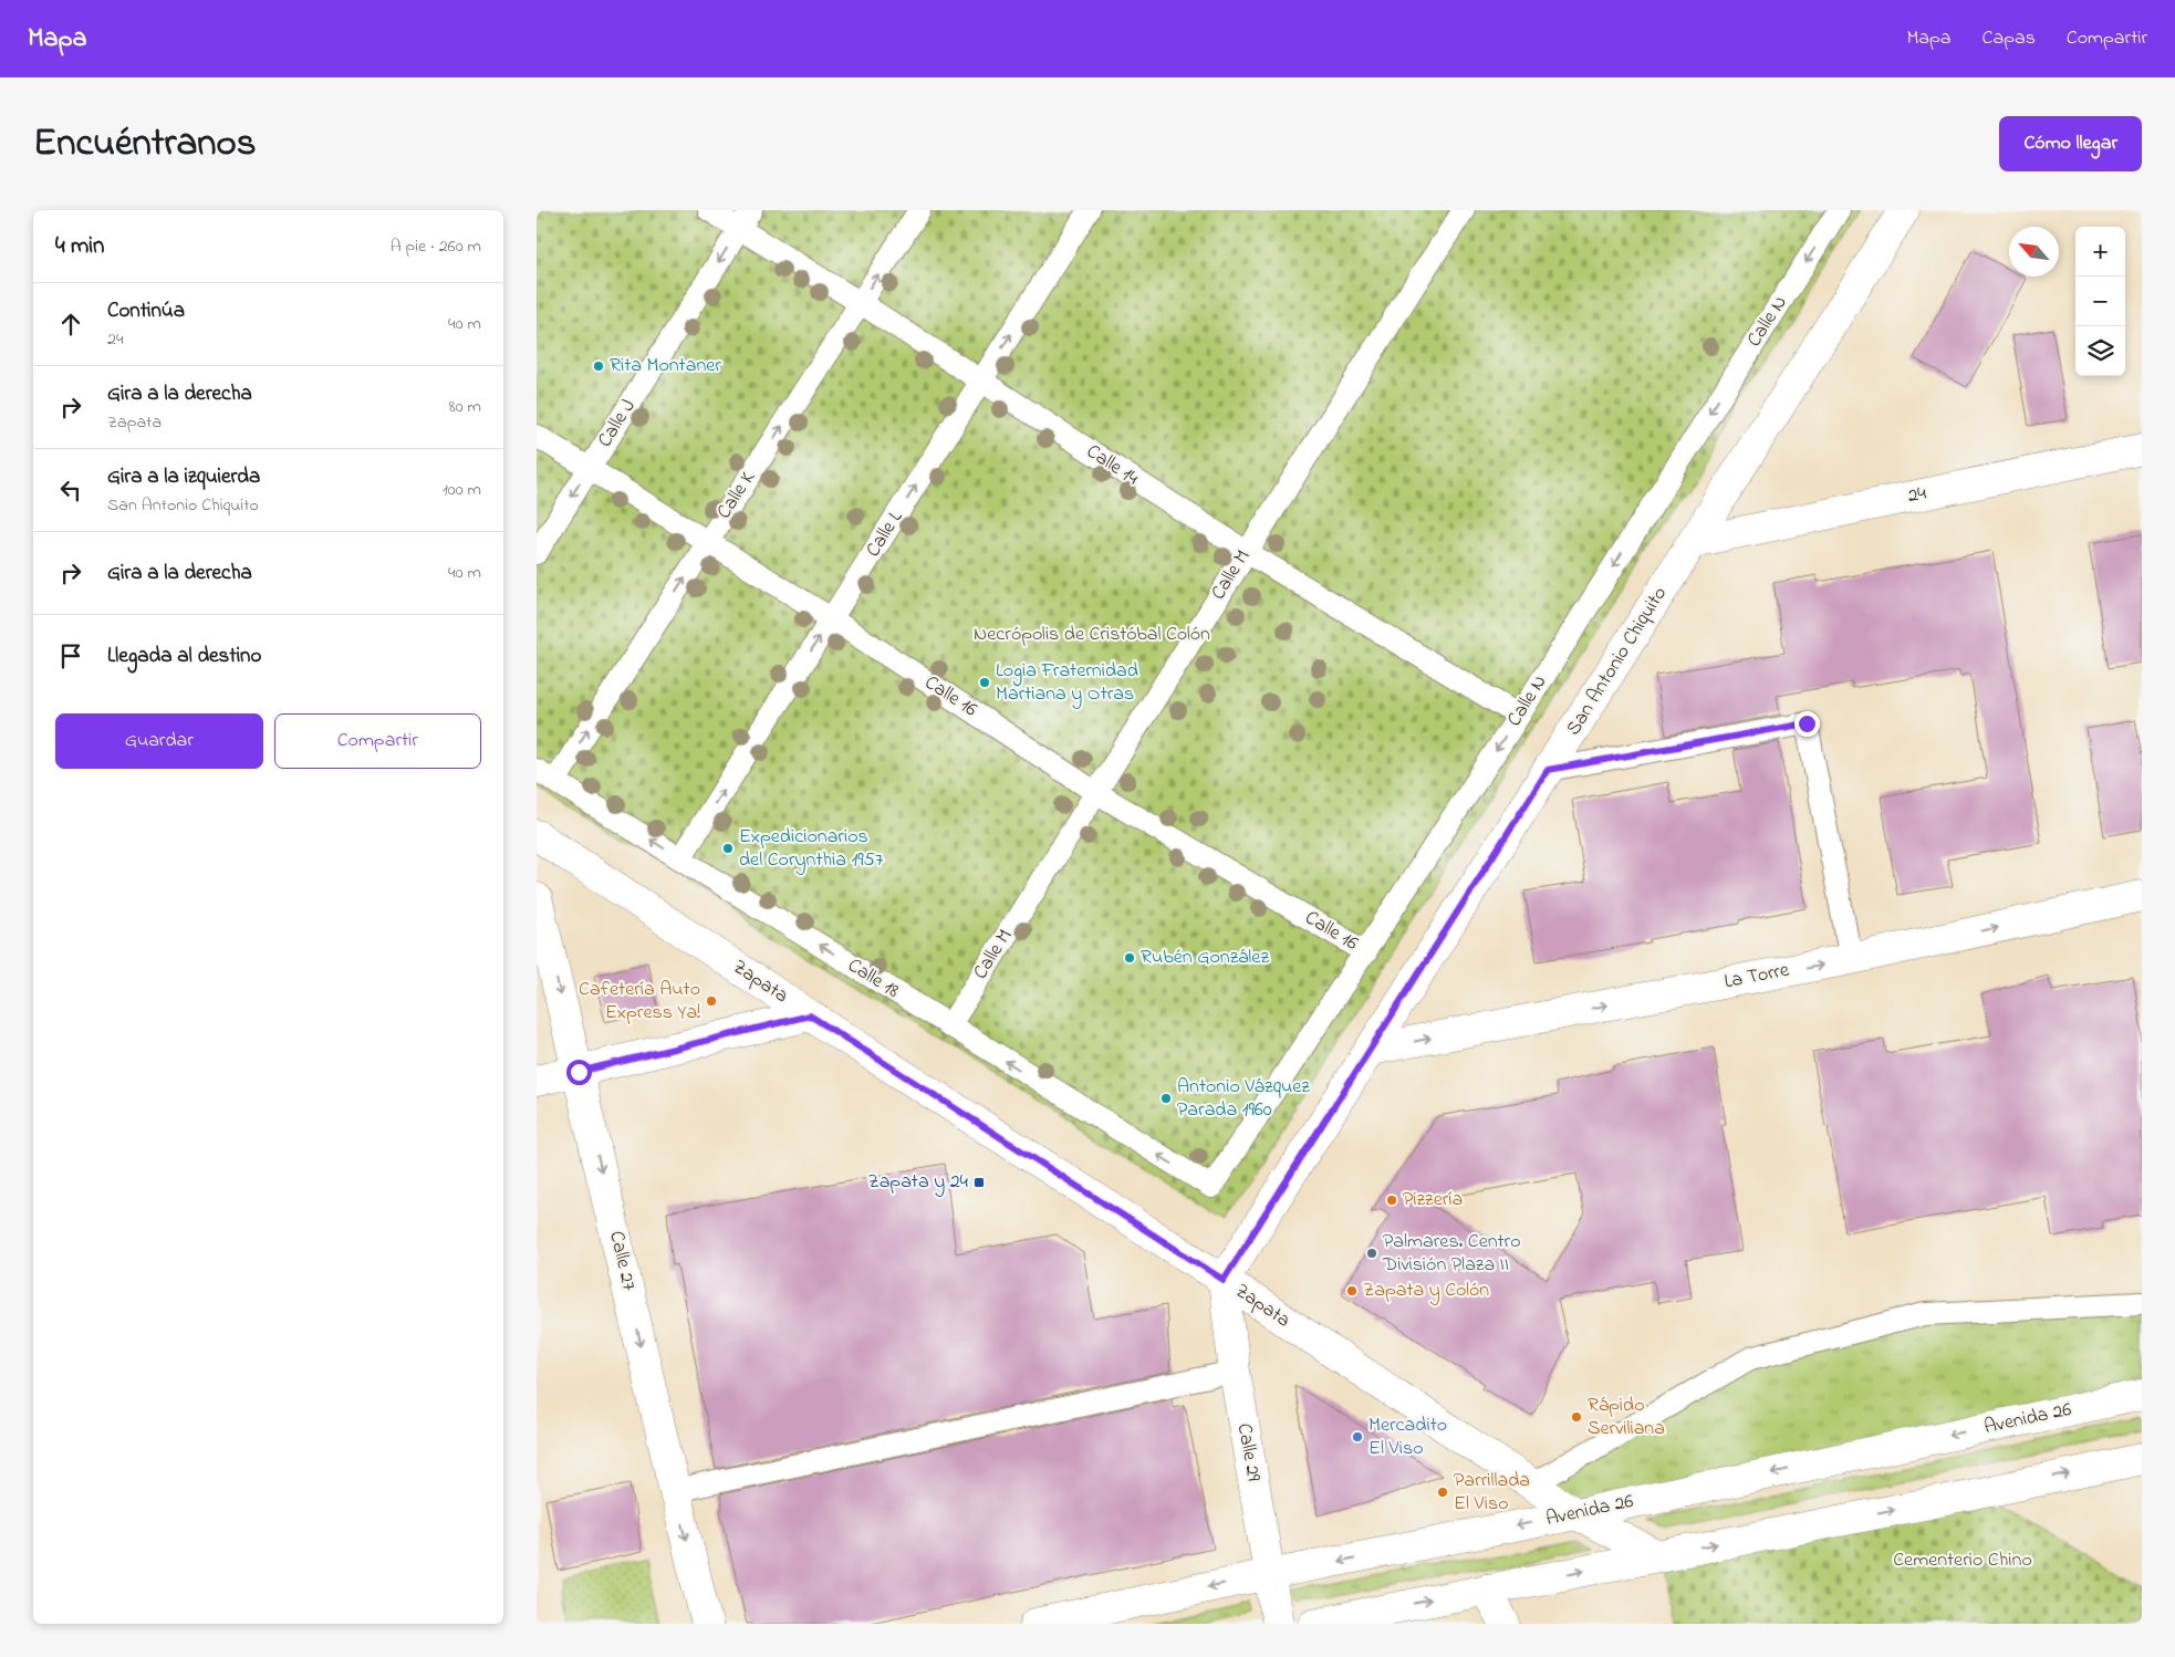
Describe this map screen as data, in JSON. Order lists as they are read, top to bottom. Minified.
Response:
{"streets":{"main road":["24","San Antonio Chiquito","La Torre","Zapata","Calle 27","Avenida 26","Calle 29"],"lane":["Calle N","Calle J","Calle 14","Calle K","Calle L","Calle M","Calle 16","Calle 18"]},"crossings":[["Calle N","Calle 14"],["Calle N","Calle 16"],["Calle N","Calle 18"],["Calle J","Calle 14"],["Calle J","Calle 16"],["Calle 14","Calle K"],["Calle 14","Calle L"],["Calle 14","Calle M"],["Calle K","Calle 16"],["Calle K","Calle 18"],["24","San Antonio Chiquito"],["Calle L","Calle 16"],["Calle L","Calle 18"],["Calle M","Calle 16"],["Calle M","Calle 18"],["San Antonio Chiquito","La Torre"],["San Antonio Chiquito","Zapata"],["San Antonio Chiquito","Calle 29"],["Zapata","Avenida 26"],["Zapata","Calle 29"],["Avenida 26","Calle 29"]],"one_way":["Calle N","Calle J","Calle K","Calle L","La Torre","Calle 18","Calle 27"],"parks":["Necrópolis de Cristóbal Colón","Cementerio Chino"],"places":{"other":["Rita Montaner","Logia Fraternidad Martiana y Otras","Expedicionarios del Corynthia 1957","Rubén González","Cafetería Auto Express Ya!","Antonio Vázquez Parada 1960","Pizzería","Palmares. Centro División Plaza II","Zapata y Colón","Rápido Serviliana","Mercadito El Viso","Parrillada El Viso"],"transit":["Zapata y 24"]},"north":"top left","page":{"header":"Mapa","nav":["Mapa","Capas","Compartir"],"title":"Encuéntranos","buttons":["Cómo llegar",["Guardar","Compartir"]],"heading":["4 min","A pie · 260 m"],"map_buttons":["+","−"],"list":[["Continúa","24","40 m"],["Gira a la derecha","Zapata","80 m"],["Gira a la izquierda","San Antonio Chiquito","100 m"],["Gira a la derecha","40 m"],"Llegada al destino"]}}
